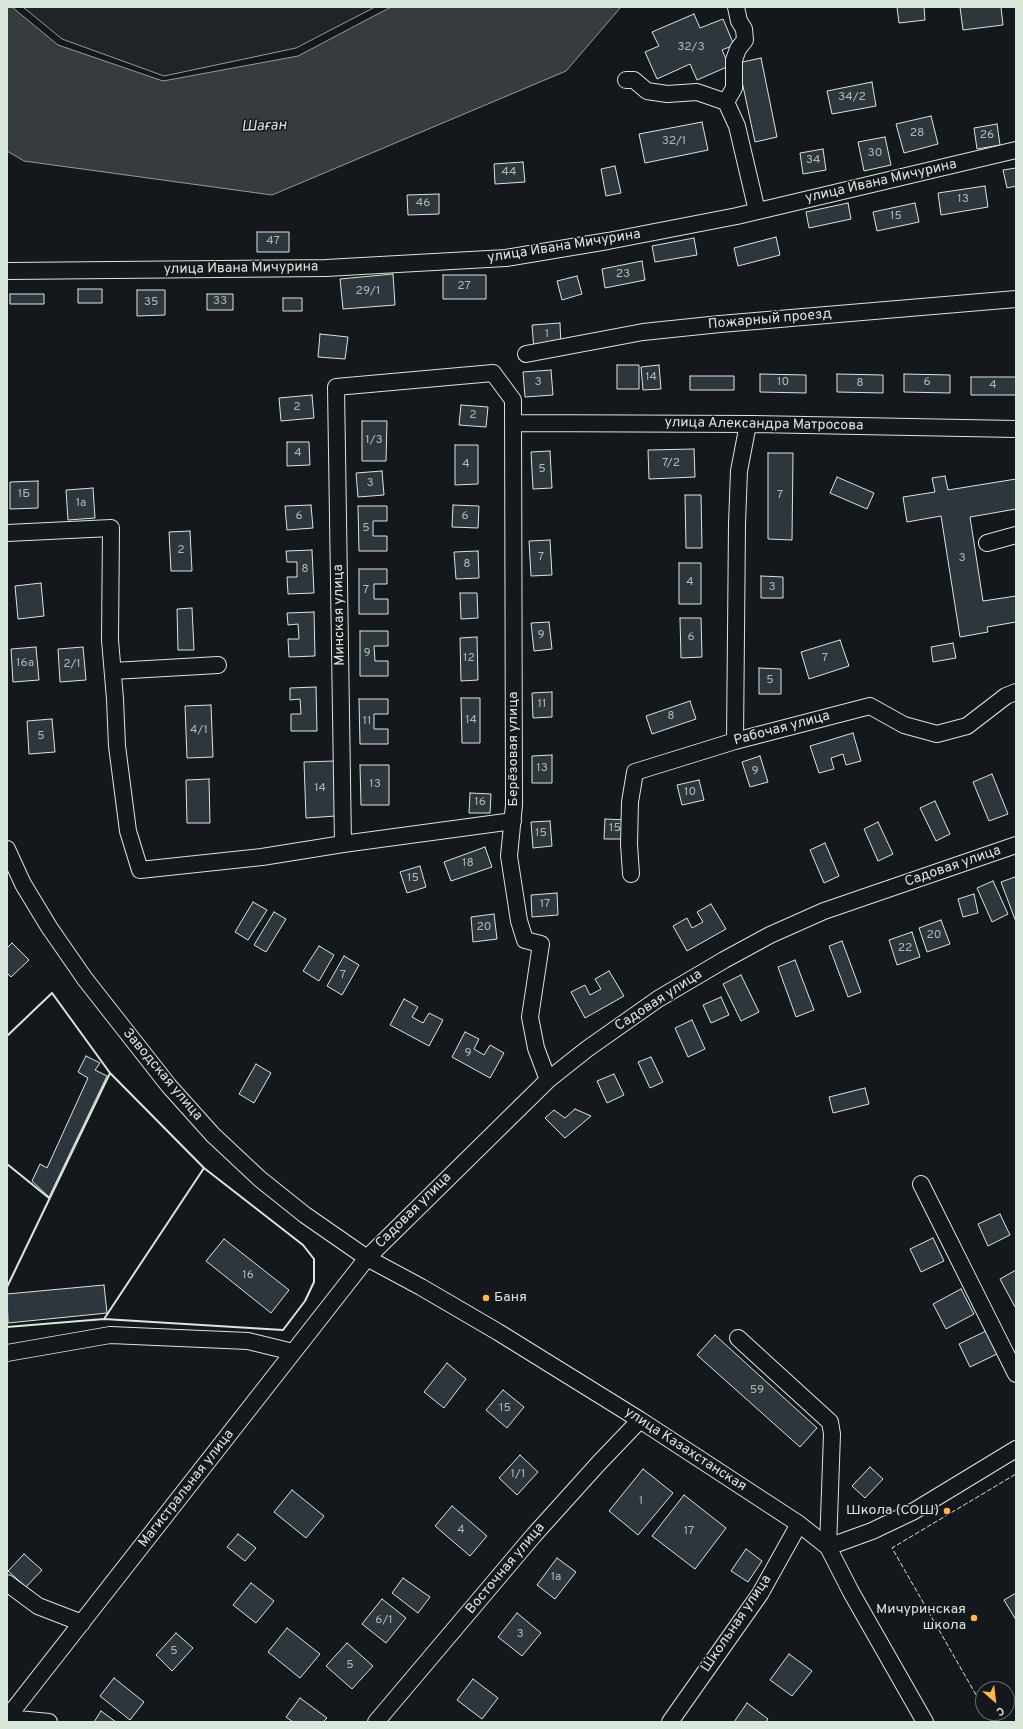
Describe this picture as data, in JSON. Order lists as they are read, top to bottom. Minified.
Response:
{"streets":{"street":["улица Ивана Мичурина","Пожарный проезд","улица Александра Матросова","Минская улица","Рабочая улица","Берёзовая улица","Садовая улица","Заводская улица","улица Казахстанская","Магистральная улица","Восточная улица","Школьная улица"]},"crossings":[["улица Александра Матросова","Берёзовая улица"],["Минская улица","Берёзовая улица"],["Берёзовая улица","Садовая улица"],["Садовая улица","Заводская улица"],["Садовая улица","улица Казахстанская"],["Садовая улица","Магистральная улица"],["Заводская улица","улица Казахстанская"],["Заводская улица","Магистральная улица"],["улица Казахстанская","Магистральная улица"],["улица Казахстанская","Восточная улица"],["улица Казахстанская","Школьная улица"]],"water":["Шаған"],"places":["Баня","Школа (СОШ)","Мичуринская школа"],"house_numbers":["32/3","34/2","28","26","32/1","30","34","44","13","46","15","47","23","27","29/1","33","35","1","14","3","10","6","8","4","2","2","1/3","4","7/2","4","5","3","1Б","7","1а","6","6","5","2","7","3","8","8","4","3","7","9","6","9","12","7","16а","2/1","5","11","8","14","11","4/1","5","13","9","13","14","10","16","15","15","18","15","17","20","20","22","7","9","16","59","15","1/1","1","4","17","1а","6/1","3","5","5"],"north":"bottom right"}
